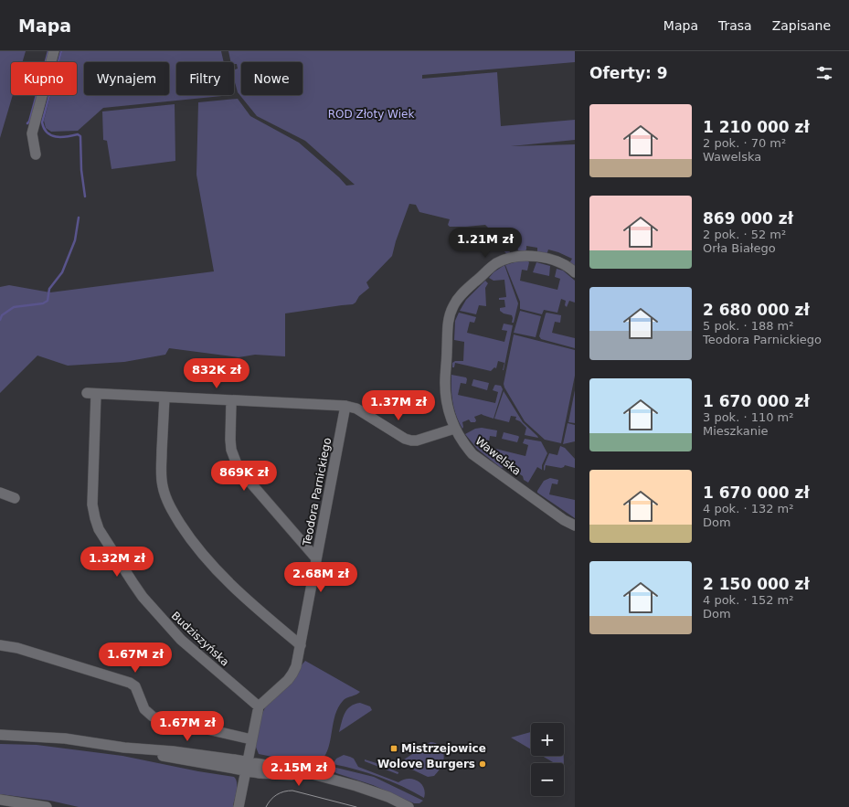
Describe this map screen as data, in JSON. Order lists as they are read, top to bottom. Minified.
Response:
{"streets":{"street":["Wawelska","Teodora Parnickiego","Budziszyńska"]},"crossings":[["Teodora Parnickiego","Budziszyńska"]],"parks":["ROD Złoty Wiek"],"places":{"transit":["Mistrzejowice"],"other":["Wolove Burgers"]},"page":{"header":"Mapa","nav":["Mapa","Trasa","Zapisane"],"heading":"Oferty: 9","chip":["Kupno","Wynajem","Filtry","Nowe"],"list":[{"name":"1 210 000 zł","note":"2 pok. · 70 m² · Wawelska"},{"name":"869 000 zł","note":"2 pok. · 52 m² · Orła Białego"},{"name":"2 680 000 zł","note":"5 pok. · 188 m² · Teodora Parnickiego"},{"name":"1 670 000 zł","note":"3 pok. · 110 m² · Mieszkanie"},{"name":"1 670 000 zł","note":"4 pok. · 132 m² · Dom"},{"name":"2 150 000 zł","note":"4 pok. · 152 m² · Dom"}],"price":["1.21M zł","832K zł","1.37M zł","869K zł","1.32M zł","2.68M zł","1.67M zł","1.67M zł","2.15M zł"],"map_buttons":["+","−"]}}
